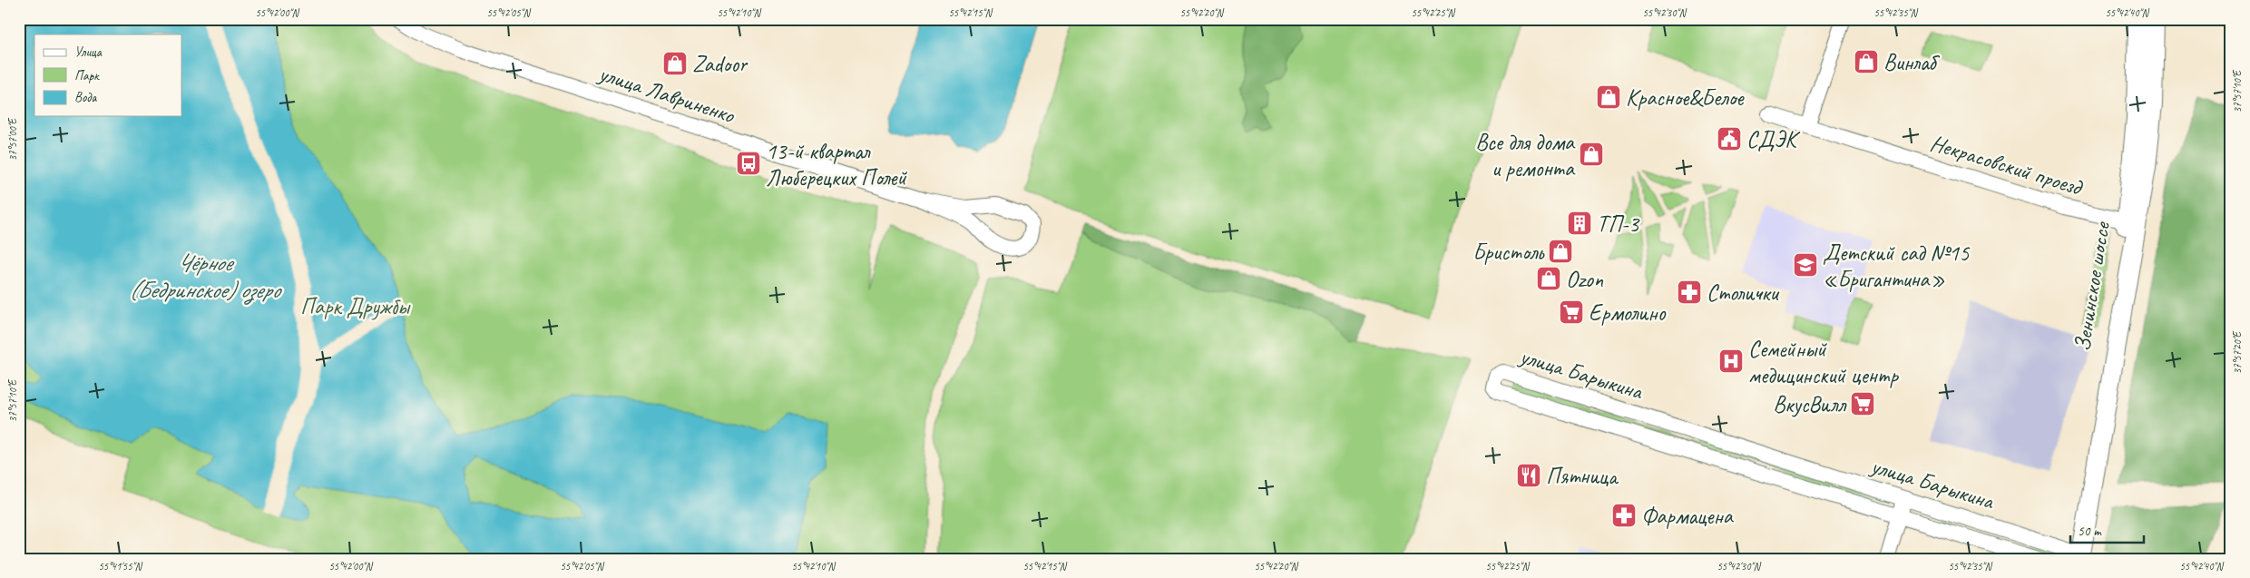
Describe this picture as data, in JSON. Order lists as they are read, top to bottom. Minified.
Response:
{"streets":{"main road":["Зенинское шоссе"],"street":["улица Лавриненко","Некрасовский проезд","улица Барыкина"]},"crossings":[["Некрасовский проезд","Зенинское шоссе"],["Зенинское шоссе","улица Барыкина"]],"water":["Чёрное (Бедринское) озеро"],"parks":["Парк Дружбы"],"places":{"shop":["Винлаб","Zadoor","Красное&Белое","Все для дома и ремонта","Бристоль","Ozon"],"public building":["СДЭК"],"bus stop":["13-й квартал Люберецких Полей"],"building":["ТП-3"],"school or university":["Детский сад №15 «Бригантина»"],"pharmacy":["Столички","Фармацена"],"supermarket":["Ермолино","ВкусВилл"],"hospital":["Семейный медицинский центр"],"restaurant":["Пятница"]},"legend":["Улица","Парк","Вода"],"scale_bar":"50 m","coordinates":["55°42'00\"N","55°42'05\"N","55°42'10\"N","55°42'15\"N","55°42'20\"N","55°42'25\"N","55°42'30\"N","55°42'35\"N","55°42'40\"N","37°57'10\"E","37°57'00\"E","37°57'20\"E","55°41'55\"N"]}
